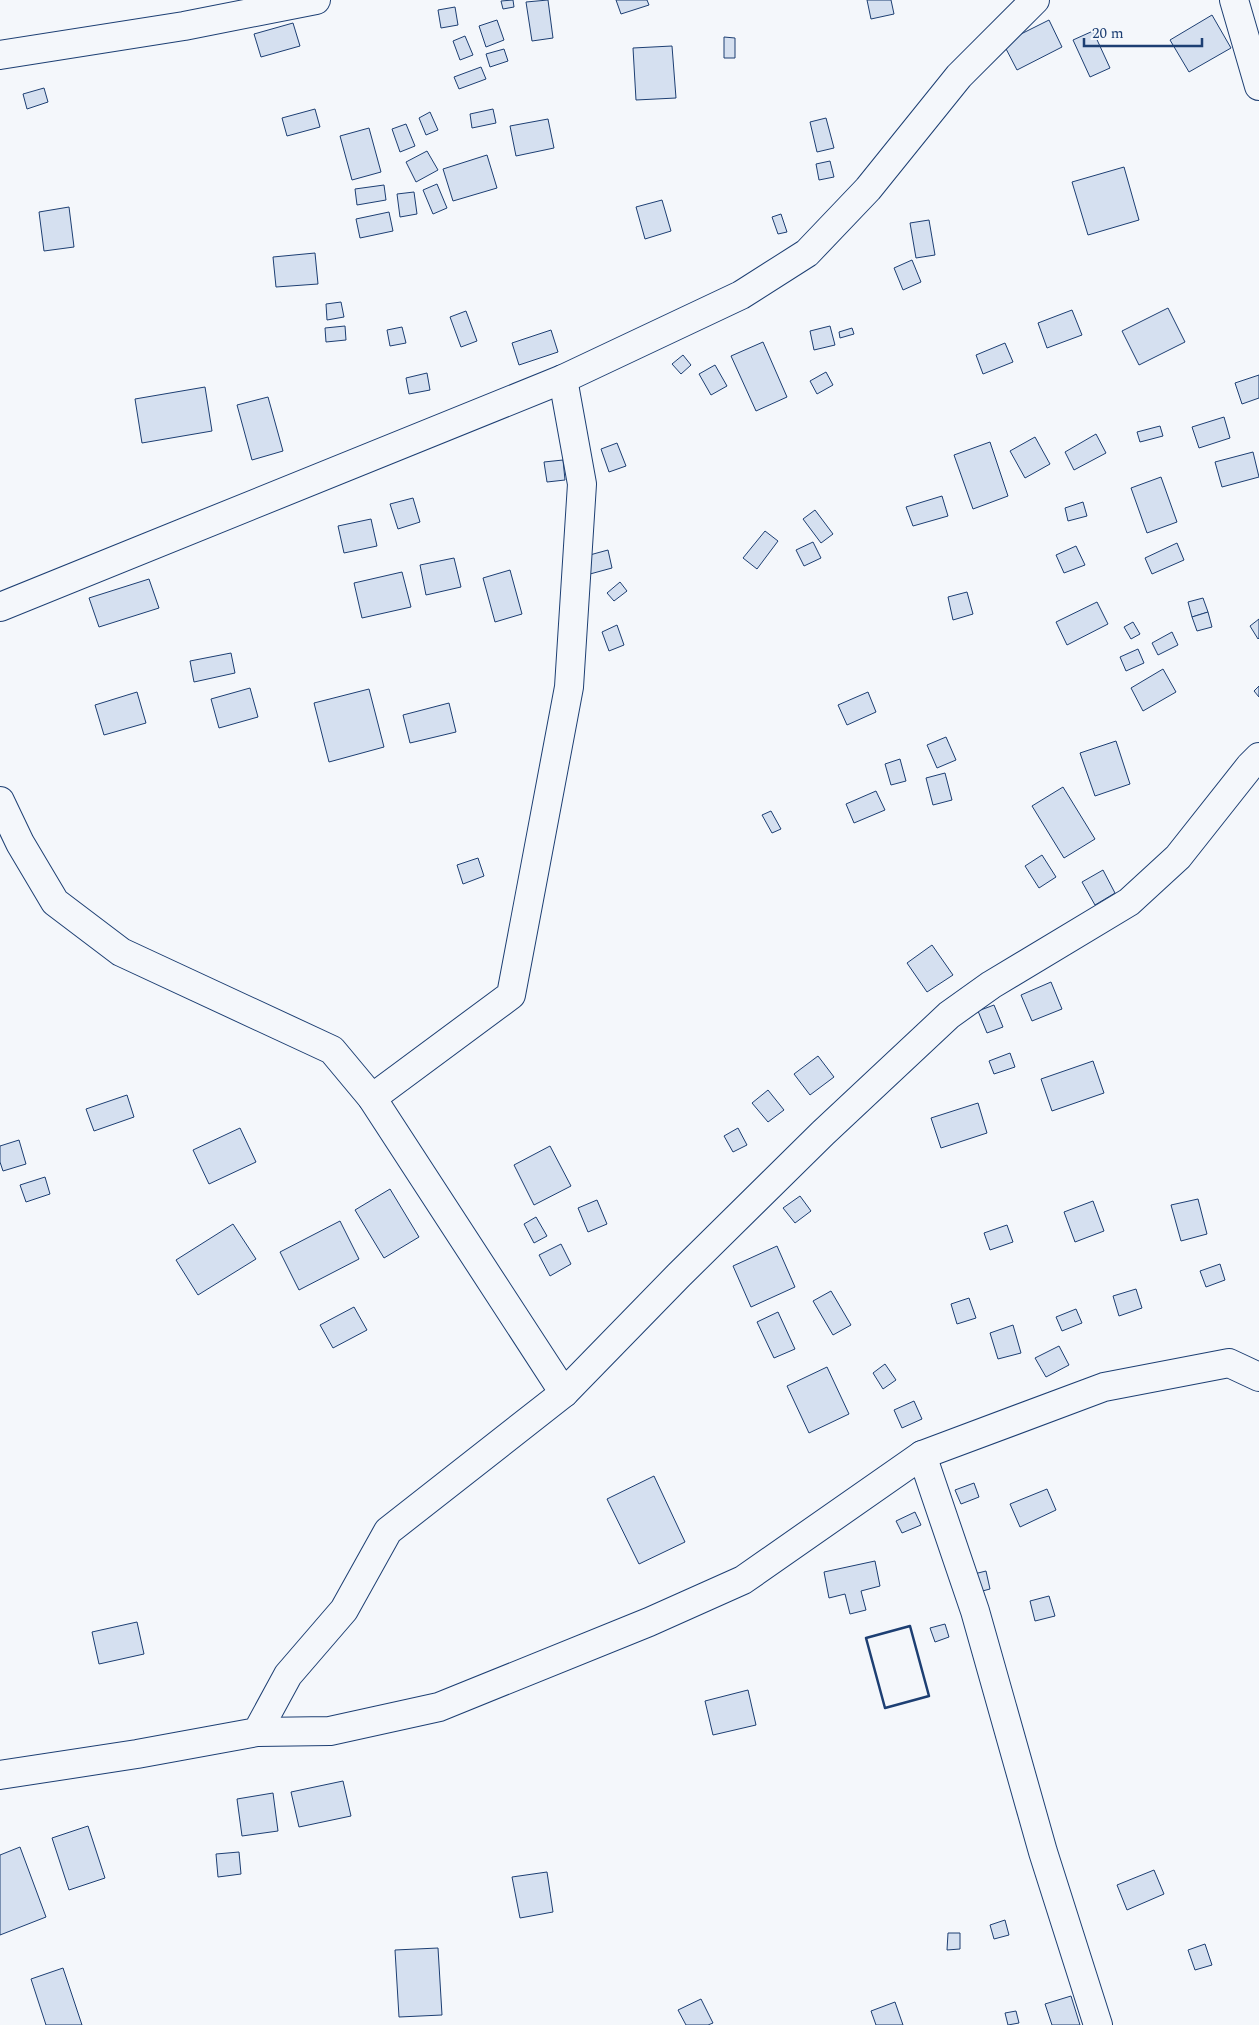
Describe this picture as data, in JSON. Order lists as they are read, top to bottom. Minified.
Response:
{"scale_bar":"20 m"}
